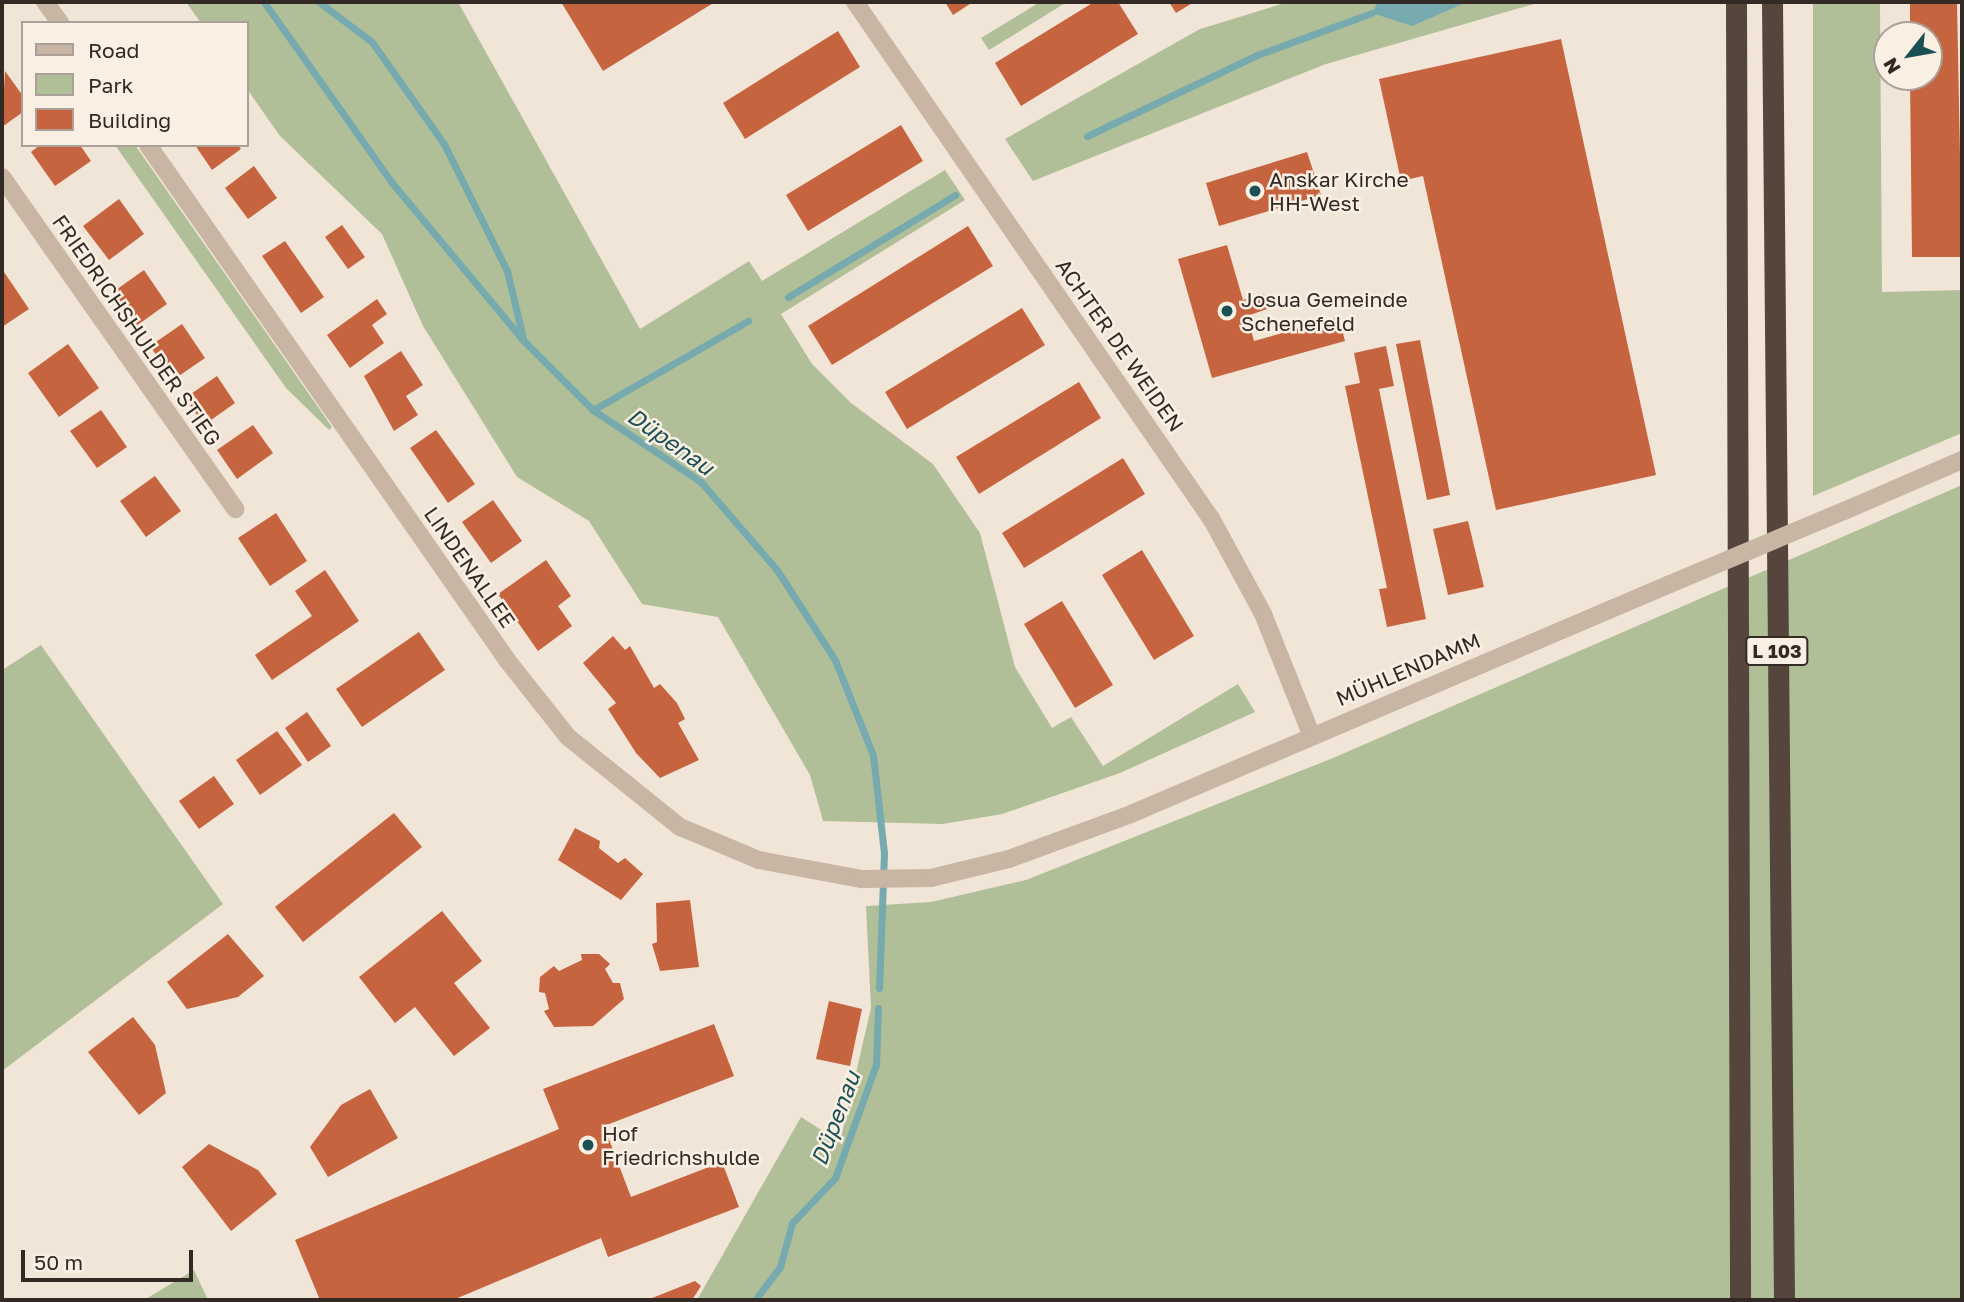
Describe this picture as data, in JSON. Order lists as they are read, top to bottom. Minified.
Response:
{"streets":{"highway":["L 103"],"street":["FRIEDRICHSHULDER STIEG","ACHTER DE WEIDEN","LINDENALLEE","MÜHLENDAMM"]},"crossings":[["ACHTER DE WEIDEN","MÜHLENDAMM"],["LINDENALLEE","MÜHLENDAMM"]],"water":["Düpenau"],"places":["Anskar Kirche HH-West","Josua Gemeinde Schenefeld","Hof Friedrichshulde"],"legend":["Road","Park","Building"],"scale_bar":"50 m","north":"bottom left"}
